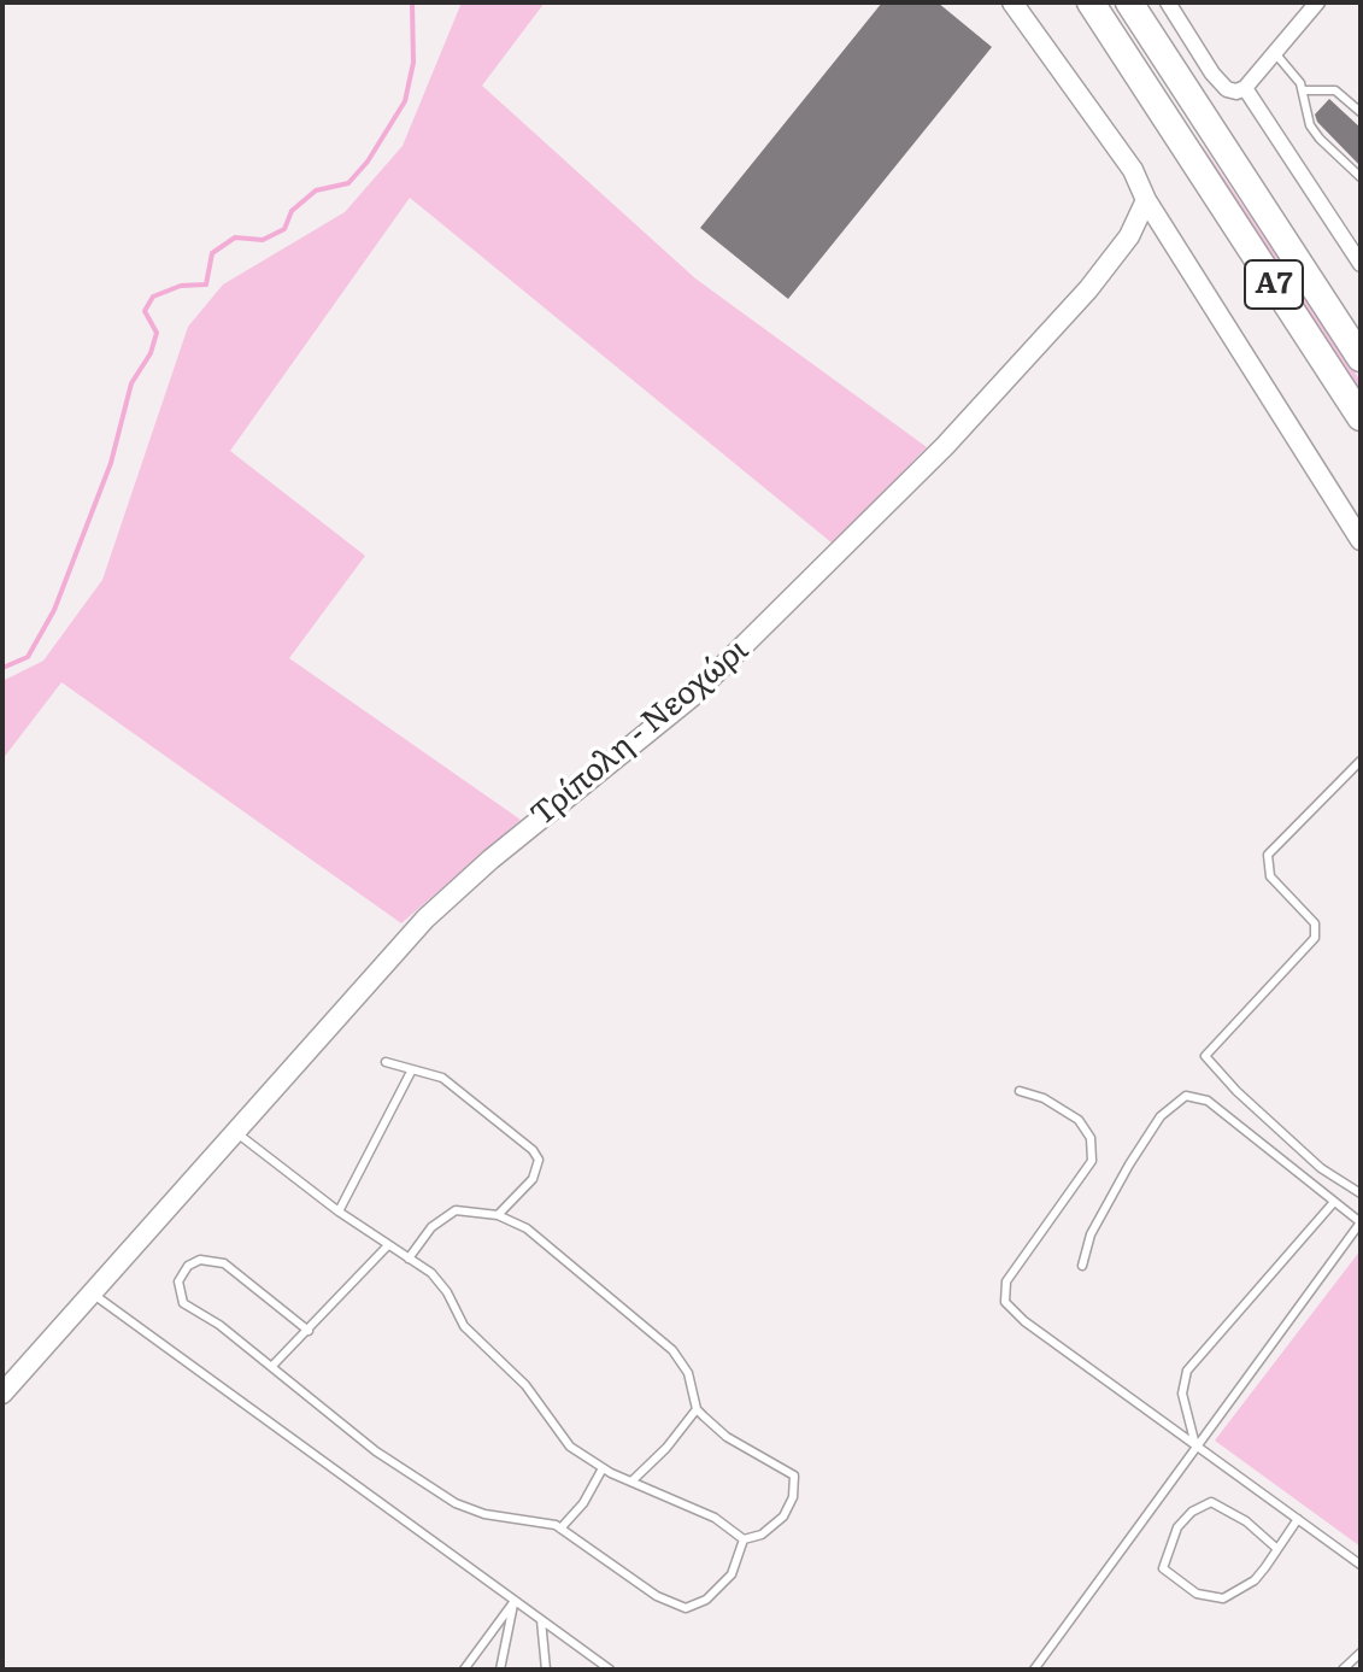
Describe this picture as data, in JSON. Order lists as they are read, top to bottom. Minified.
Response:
{"streets":{"highway":["Α7"],"main road":["Τρίπολη - Νεοχώρι"]}}
